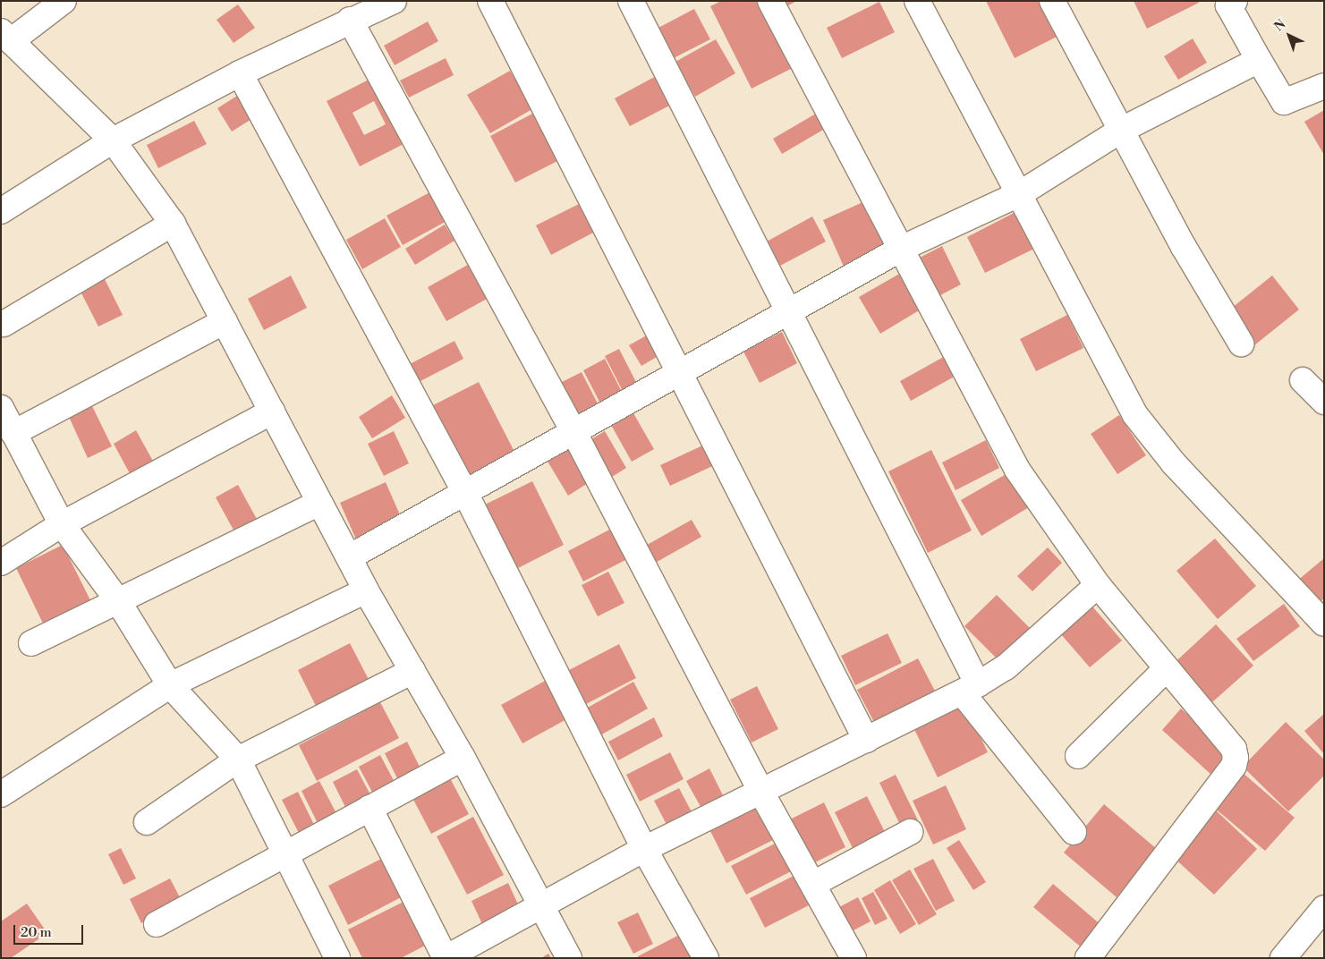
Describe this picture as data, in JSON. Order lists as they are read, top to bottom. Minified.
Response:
{"scale_bar":"20 m","north":"top left"}
